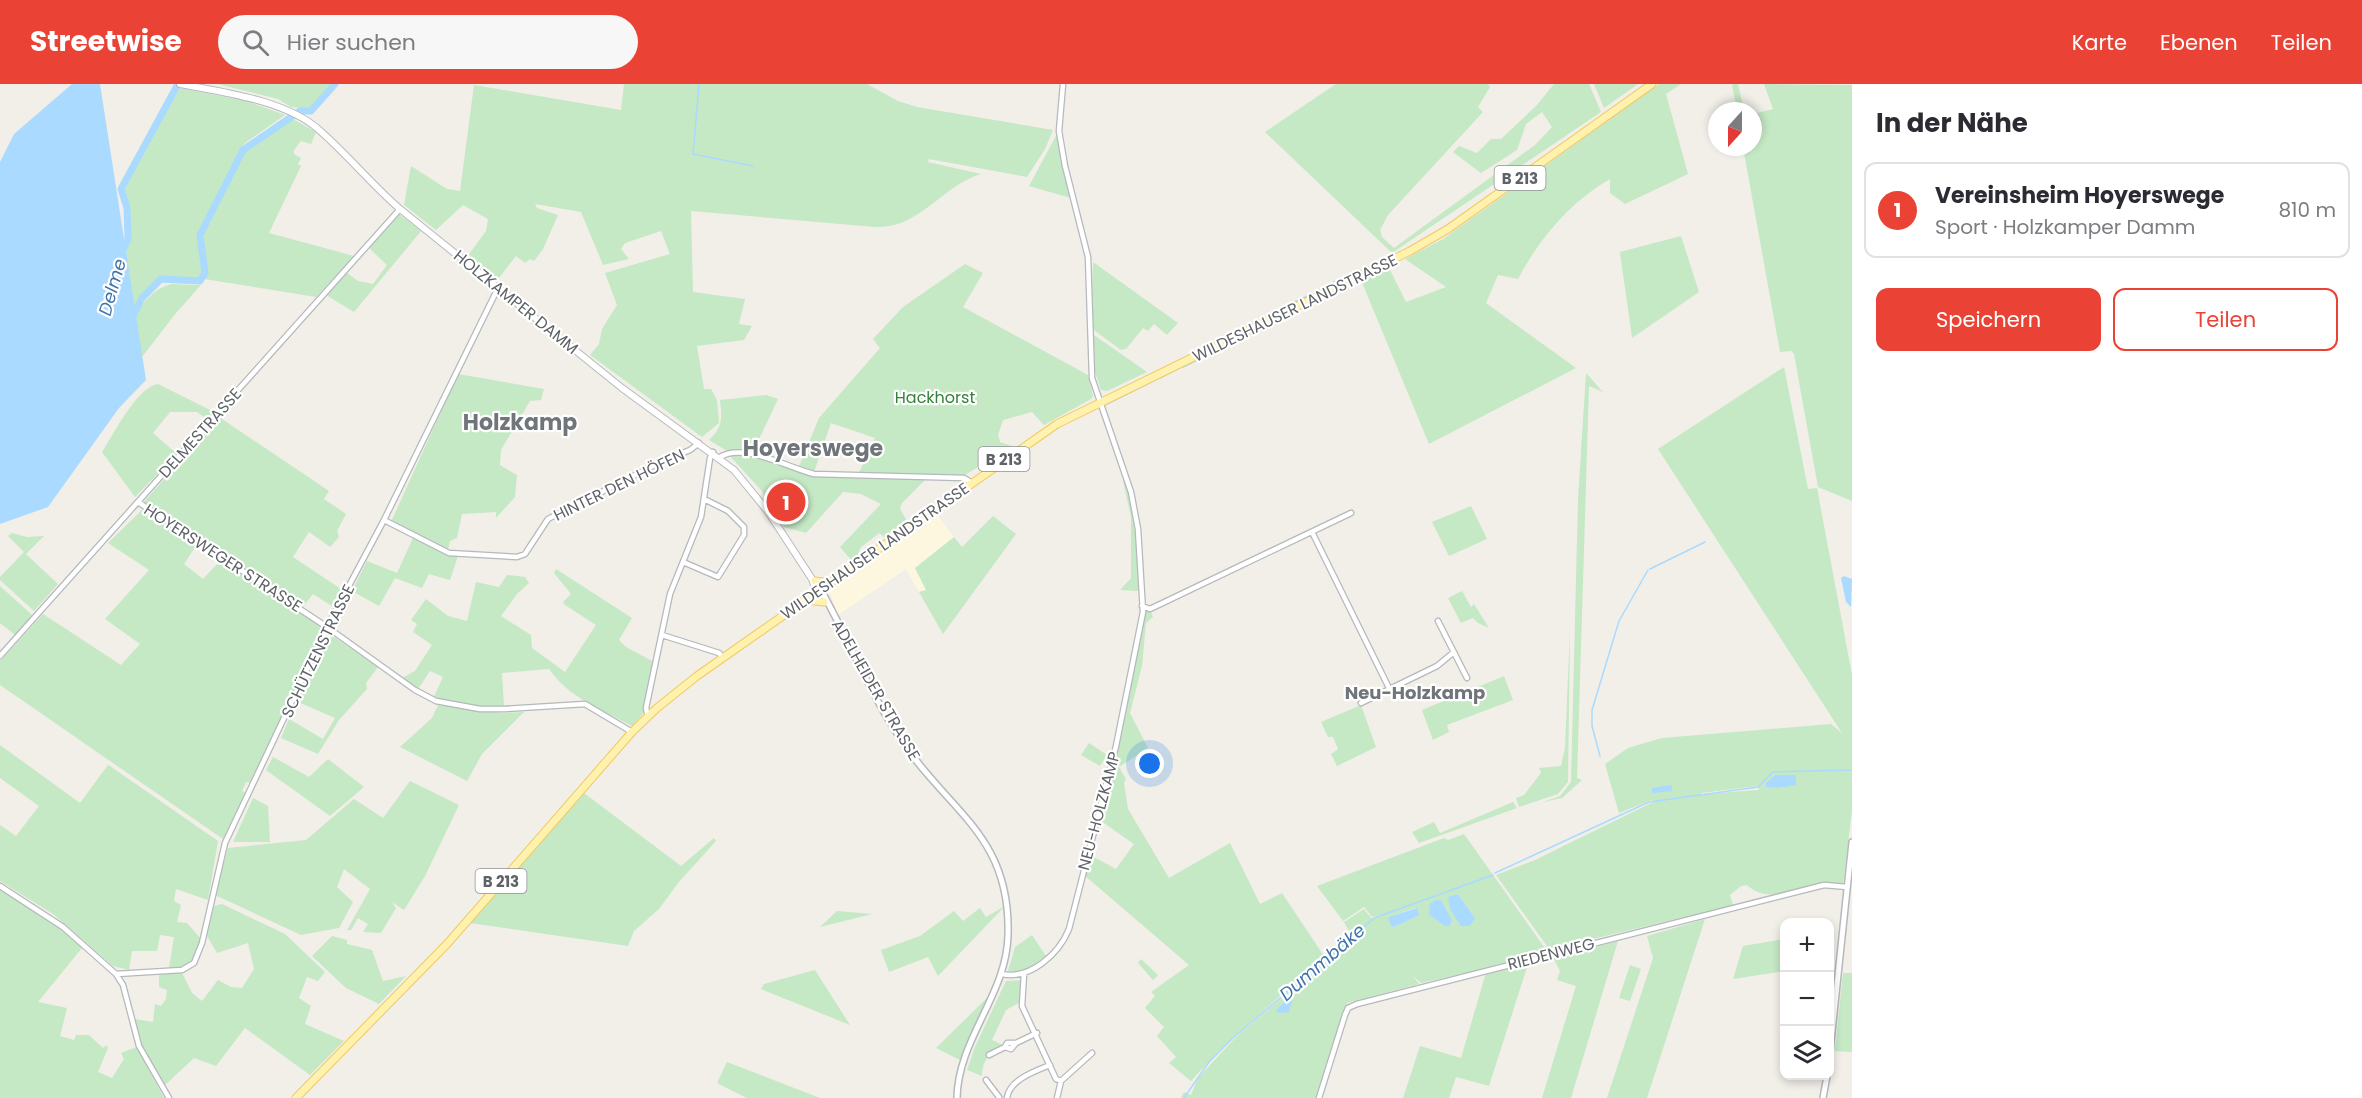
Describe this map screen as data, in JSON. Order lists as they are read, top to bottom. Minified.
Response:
{"streets":{"main road":["B 213","HOLZKAMPER DAMM","WILDESHAUSER LANDSTRASSE"],"street":["DELMESTRASSE","HINTER DEN HÖFEN","HOYERSWEGER STRASSE","SCHÜTZENSTRASSE","ADELHEIDER STRASSE","NEU-HOLZKAMP","RIEDENWEG"]},"crossings":[["HOLZKAMPER DAMM","WILDESHAUSER LANDSTRASSE"],["HOLZKAMPER DAMM","DELMESTRASSE"],["HOLZKAMPER DAMM","HINTER DEN HÖFEN"],["HOLZKAMPER DAMM","SCHÜTZENSTRASSE"],["HOLZKAMPER DAMM","ADELHEIDER STRASSE"],["WILDESHAUSER LANDSTRASSE","HOYERSWEGER STRASSE"],["WILDESHAUSER LANDSTRASSE","ADELHEIDER STRASSE"],["WILDESHAUSER LANDSTRASSE","NEU-HOLZKAMP"],["DELMESTRASSE","HOYERSWEGER STRASSE"],["HINTER DEN HÖFEN","SCHÜTZENSTRASSE"],["HOYERSWEGER STRASSE","SCHÜTZENSTRASSE"]],"districts":["Holzkamp","Hoyerswege","Neu-Holzkamp"],"water":["Delme","Dummbäke"],"parks":["Hackhorst"],"north":"bottom","page":{"header":"Streetwise","search":"Hier suchen","nav":["Karte","Ebenen","Teilen"],"heading":"In der Nähe","list":[{"mark":"1","name":"Vereinsheim Hoyerswege","note":"Sport · Holzkamper Damm","value":"810 m"}],"buttons":["Speichern","Teilen"],"pins":"1","map_buttons":["+","−"]}}
